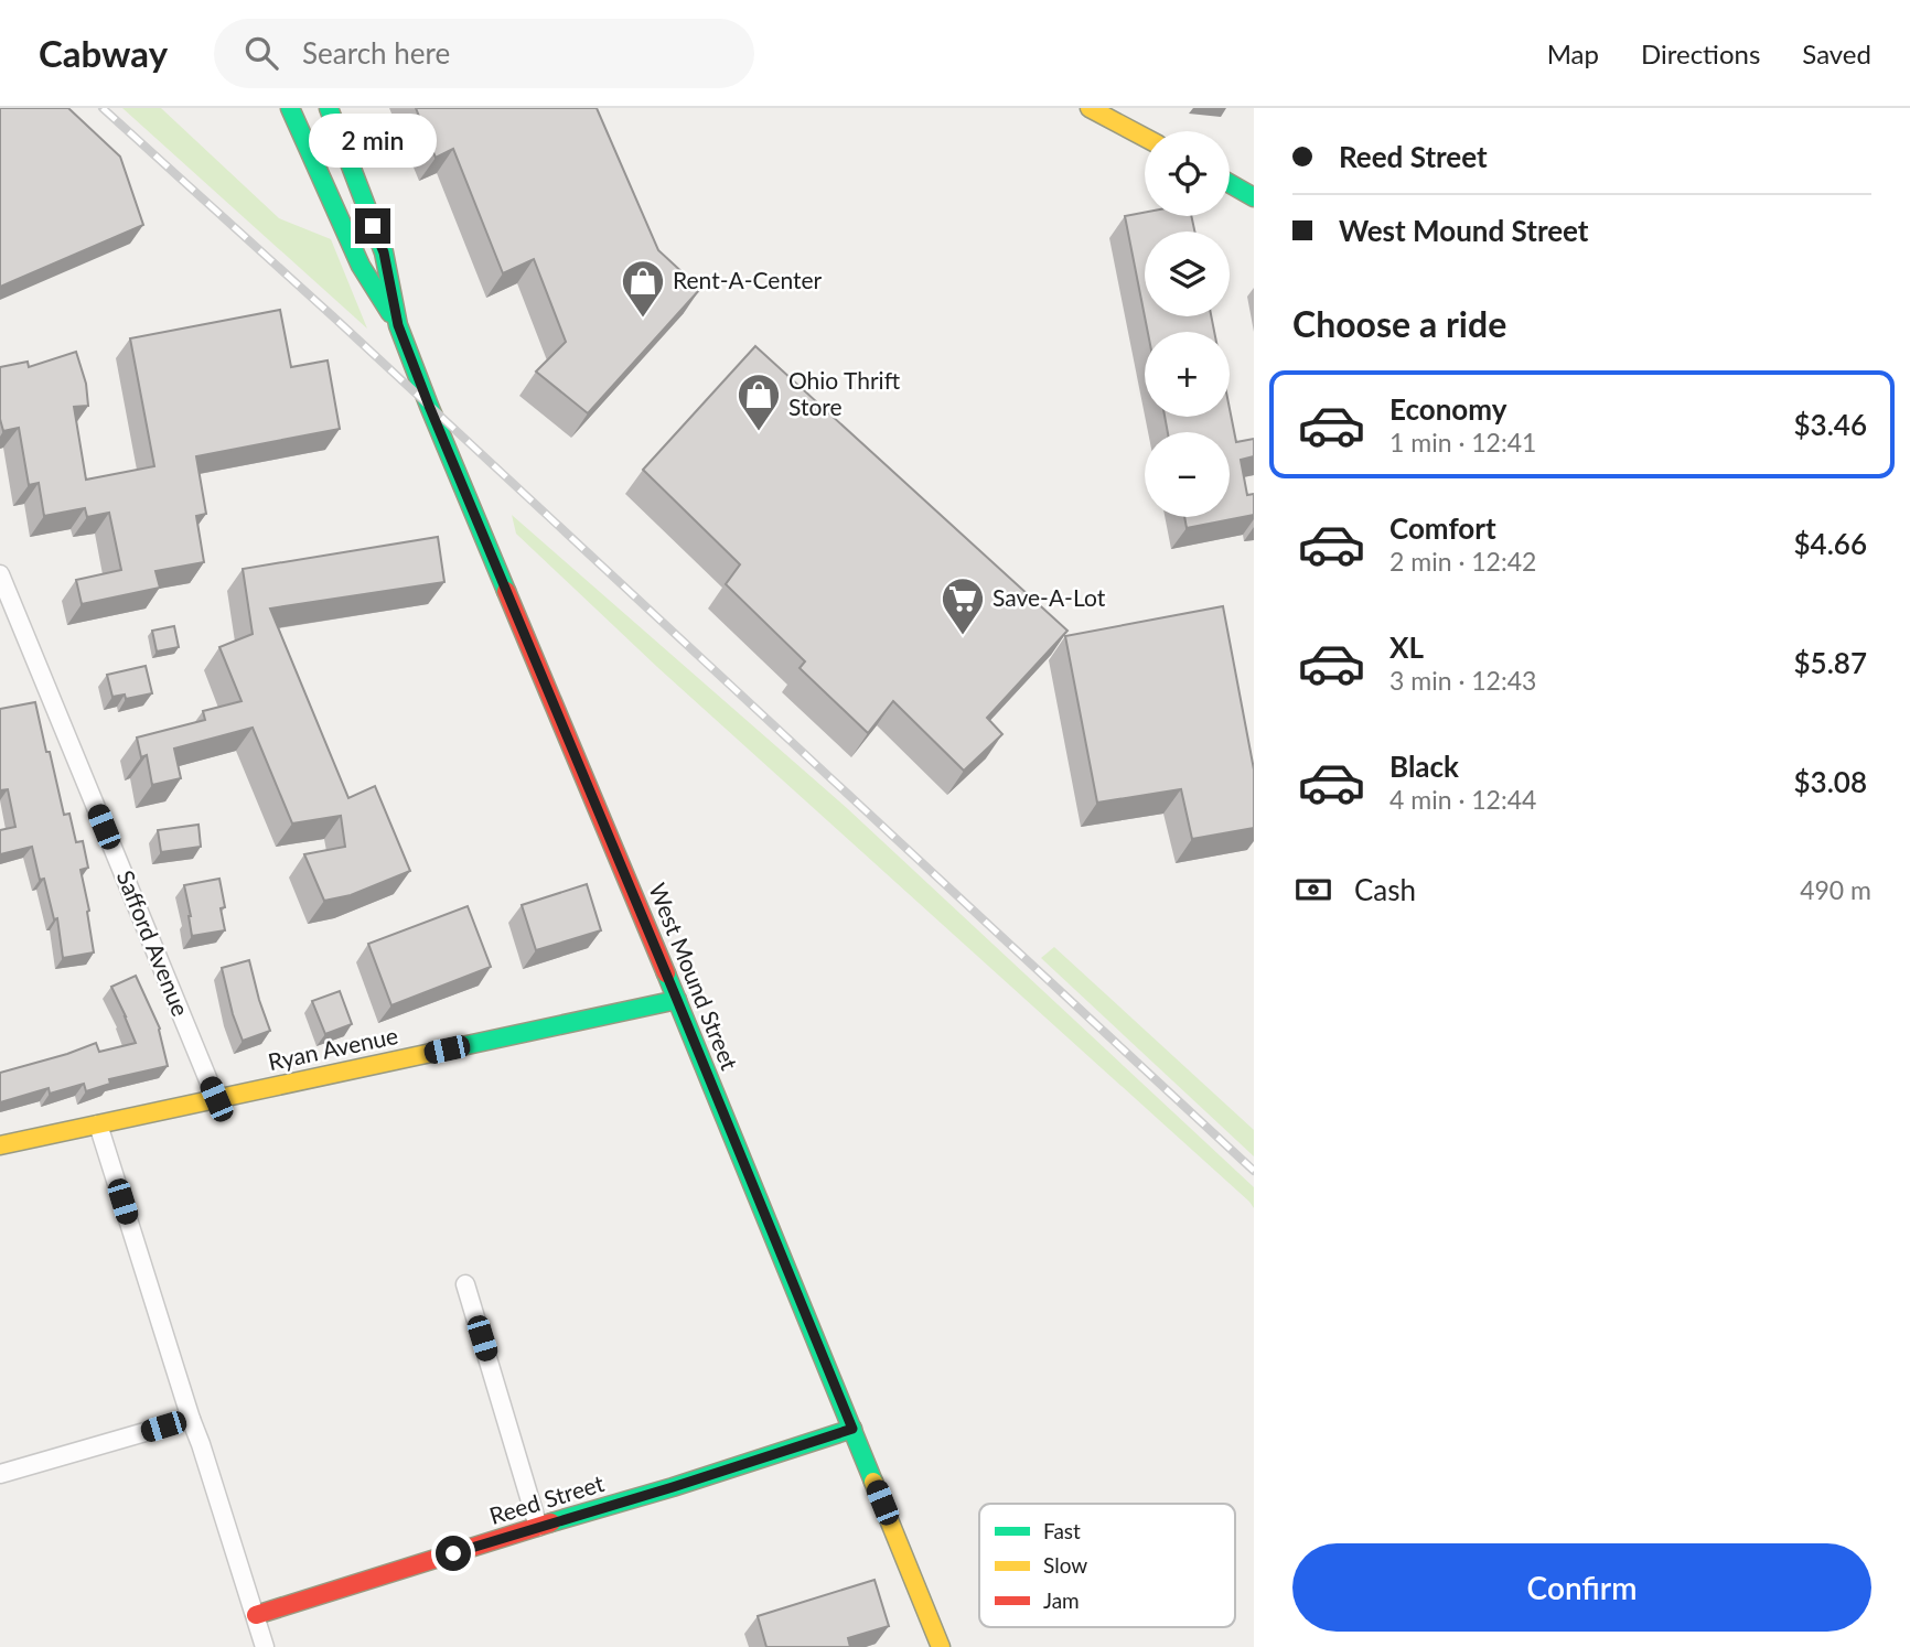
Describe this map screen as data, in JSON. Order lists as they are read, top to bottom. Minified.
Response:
{"streets":{"street":["Safford Avenue","West Mound Street","Ryan Avenue","Reed Street"]},"crossings":[["Safford Avenue","Ryan Avenue"],["West Mound Street","Ryan Avenue"],["West Mound Street","Reed Street"]],"places":{"shop":["Rent-A-Center","Ohio Thrift Store"],"supermarket":["Save-A-Lot"]},"legend":["Fast","Slow","Jam"],"page":{"header":"Cabway","search":"Search here","nav":["Map","Directions","Saved"],"banner":["Reed Street","West Mound Street"],"bubble":"2 min","map_buttons":["+","−"],"heading":"Choose a ride","list":[{"name":"Economy","note":"1 min · 12:41","value":"$3.46"},{"name":"Comfort","note":"2 min · 12:42","value":"$4.66"},{"name":"XL","note":"3 min · 12:43","value":"$5.87"},{"name":"Black","note":"4 min · 12:44","value":"$3.08"}],"pay":["Cash","490 m"],"buttons":"Confirm"}}
